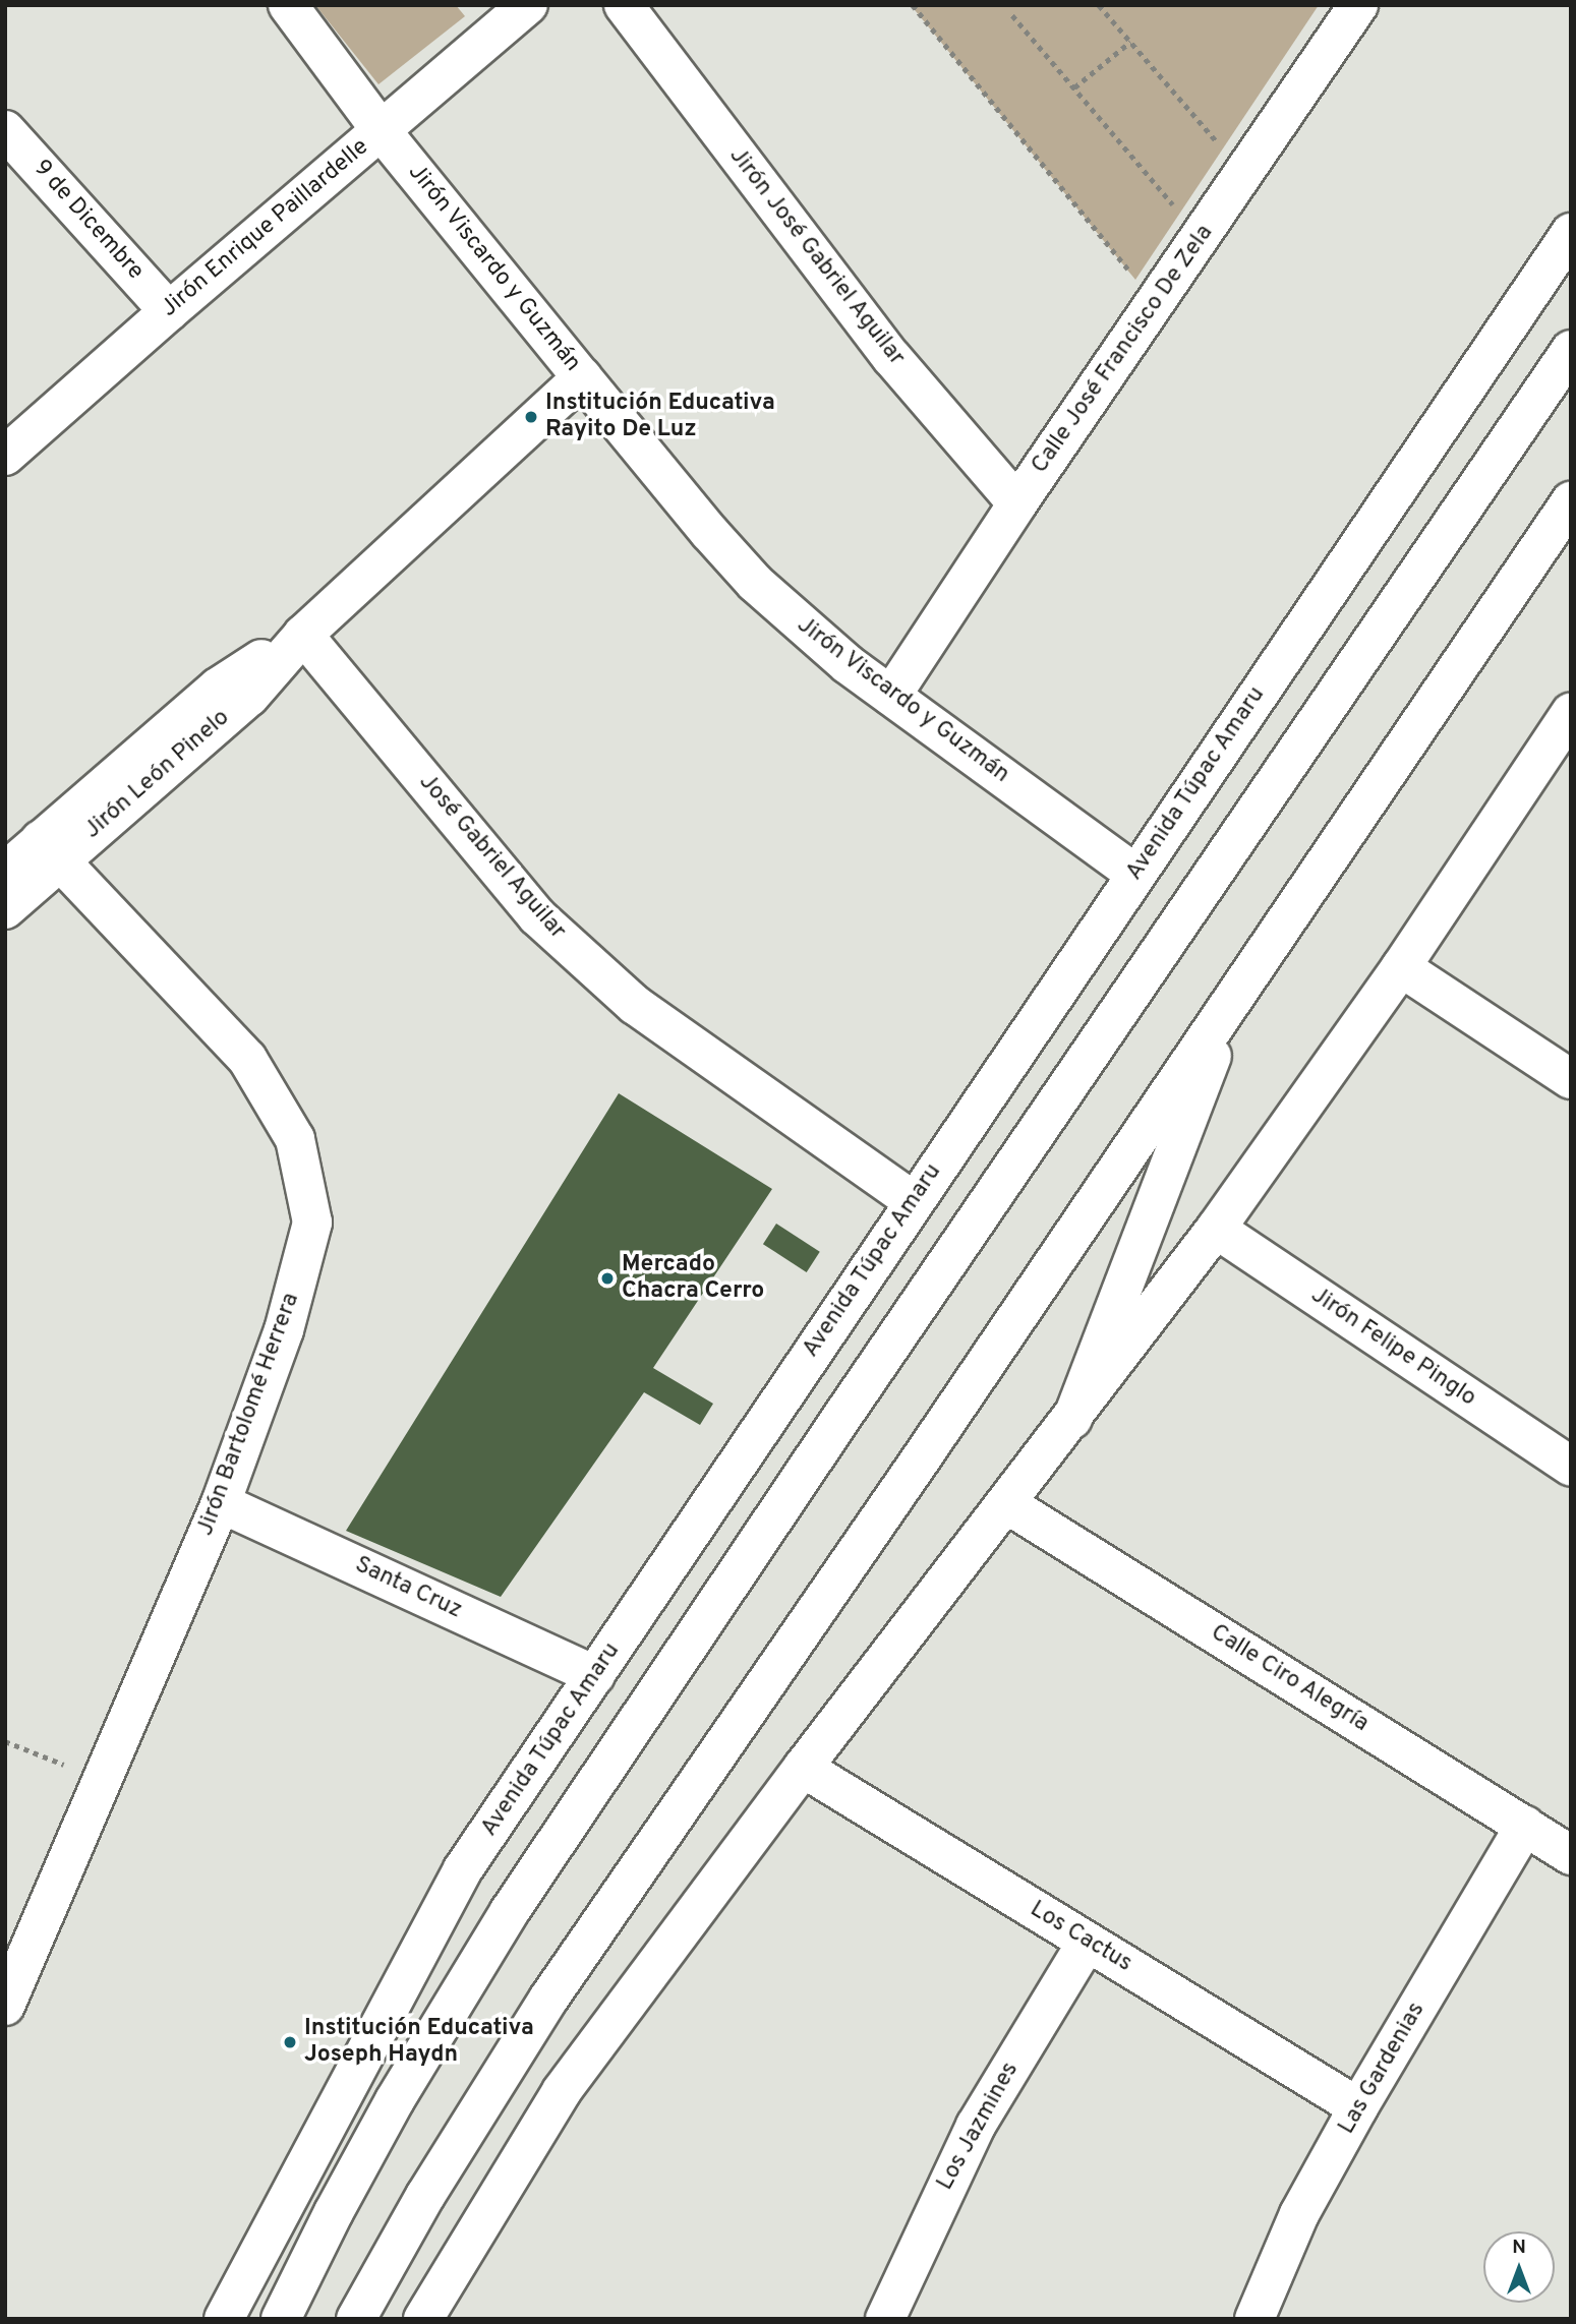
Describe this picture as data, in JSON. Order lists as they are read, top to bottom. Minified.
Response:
{"streets":{"main road":["9 de Dicembre","Jirón Enrique Paillardelle","Jirón José Gabriel Aguilar","Jirón Viscardo y Guzmán","Calle José Francisco De Zela","Jirón León Pinelo","Avenida Túpac Amaru","José Gabriel Aguilar","Jirón Felipe Pinglo","Jirón Bartolomé Herrera","Santa Cruz","Calle Ciro Alegría","Los Cactus","Las Gardenias","Los Jazmines"]},"crossings":[["9 de Dicembre","Jirón Enrique Paillardelle"],["Jirón Enrique Paillardelle","Jirón Viscardo y Guzmán"],["Jirón José Gabriel Aguilar","Calle José Francisco De Zela"],["Jirón Viscardo y Guzmán","Calle José Francisco De Zela"],["Jirón Viscardo y Guzmán","Jirón León Pinelo"],["Jirón Viscardo y Guzmán","Avenida Túpac Amaru"],["Jirón León Pinelo","José Gabriel Aguilar"],["Jirón León Pinelo","Jirón Bartolomé Herrera"],["Avenida Túpac Amaru","José Gabriel Aguilar"],["Avenida Túpac Amaru","Santa Cruz"],["Jirón Bartolomé Herrera","Santa Cruz"],["Calle Ciro Alegría","Las Gardenias"],["Los Cactus","Las Gardenias"],["Los Cactus","Los Jazmines"]],"places":["Institución Educativa Rayito De Luz","Mercado Chacra Cerro","Institución Educativa Joseph Haydn"],"north":"top"}
